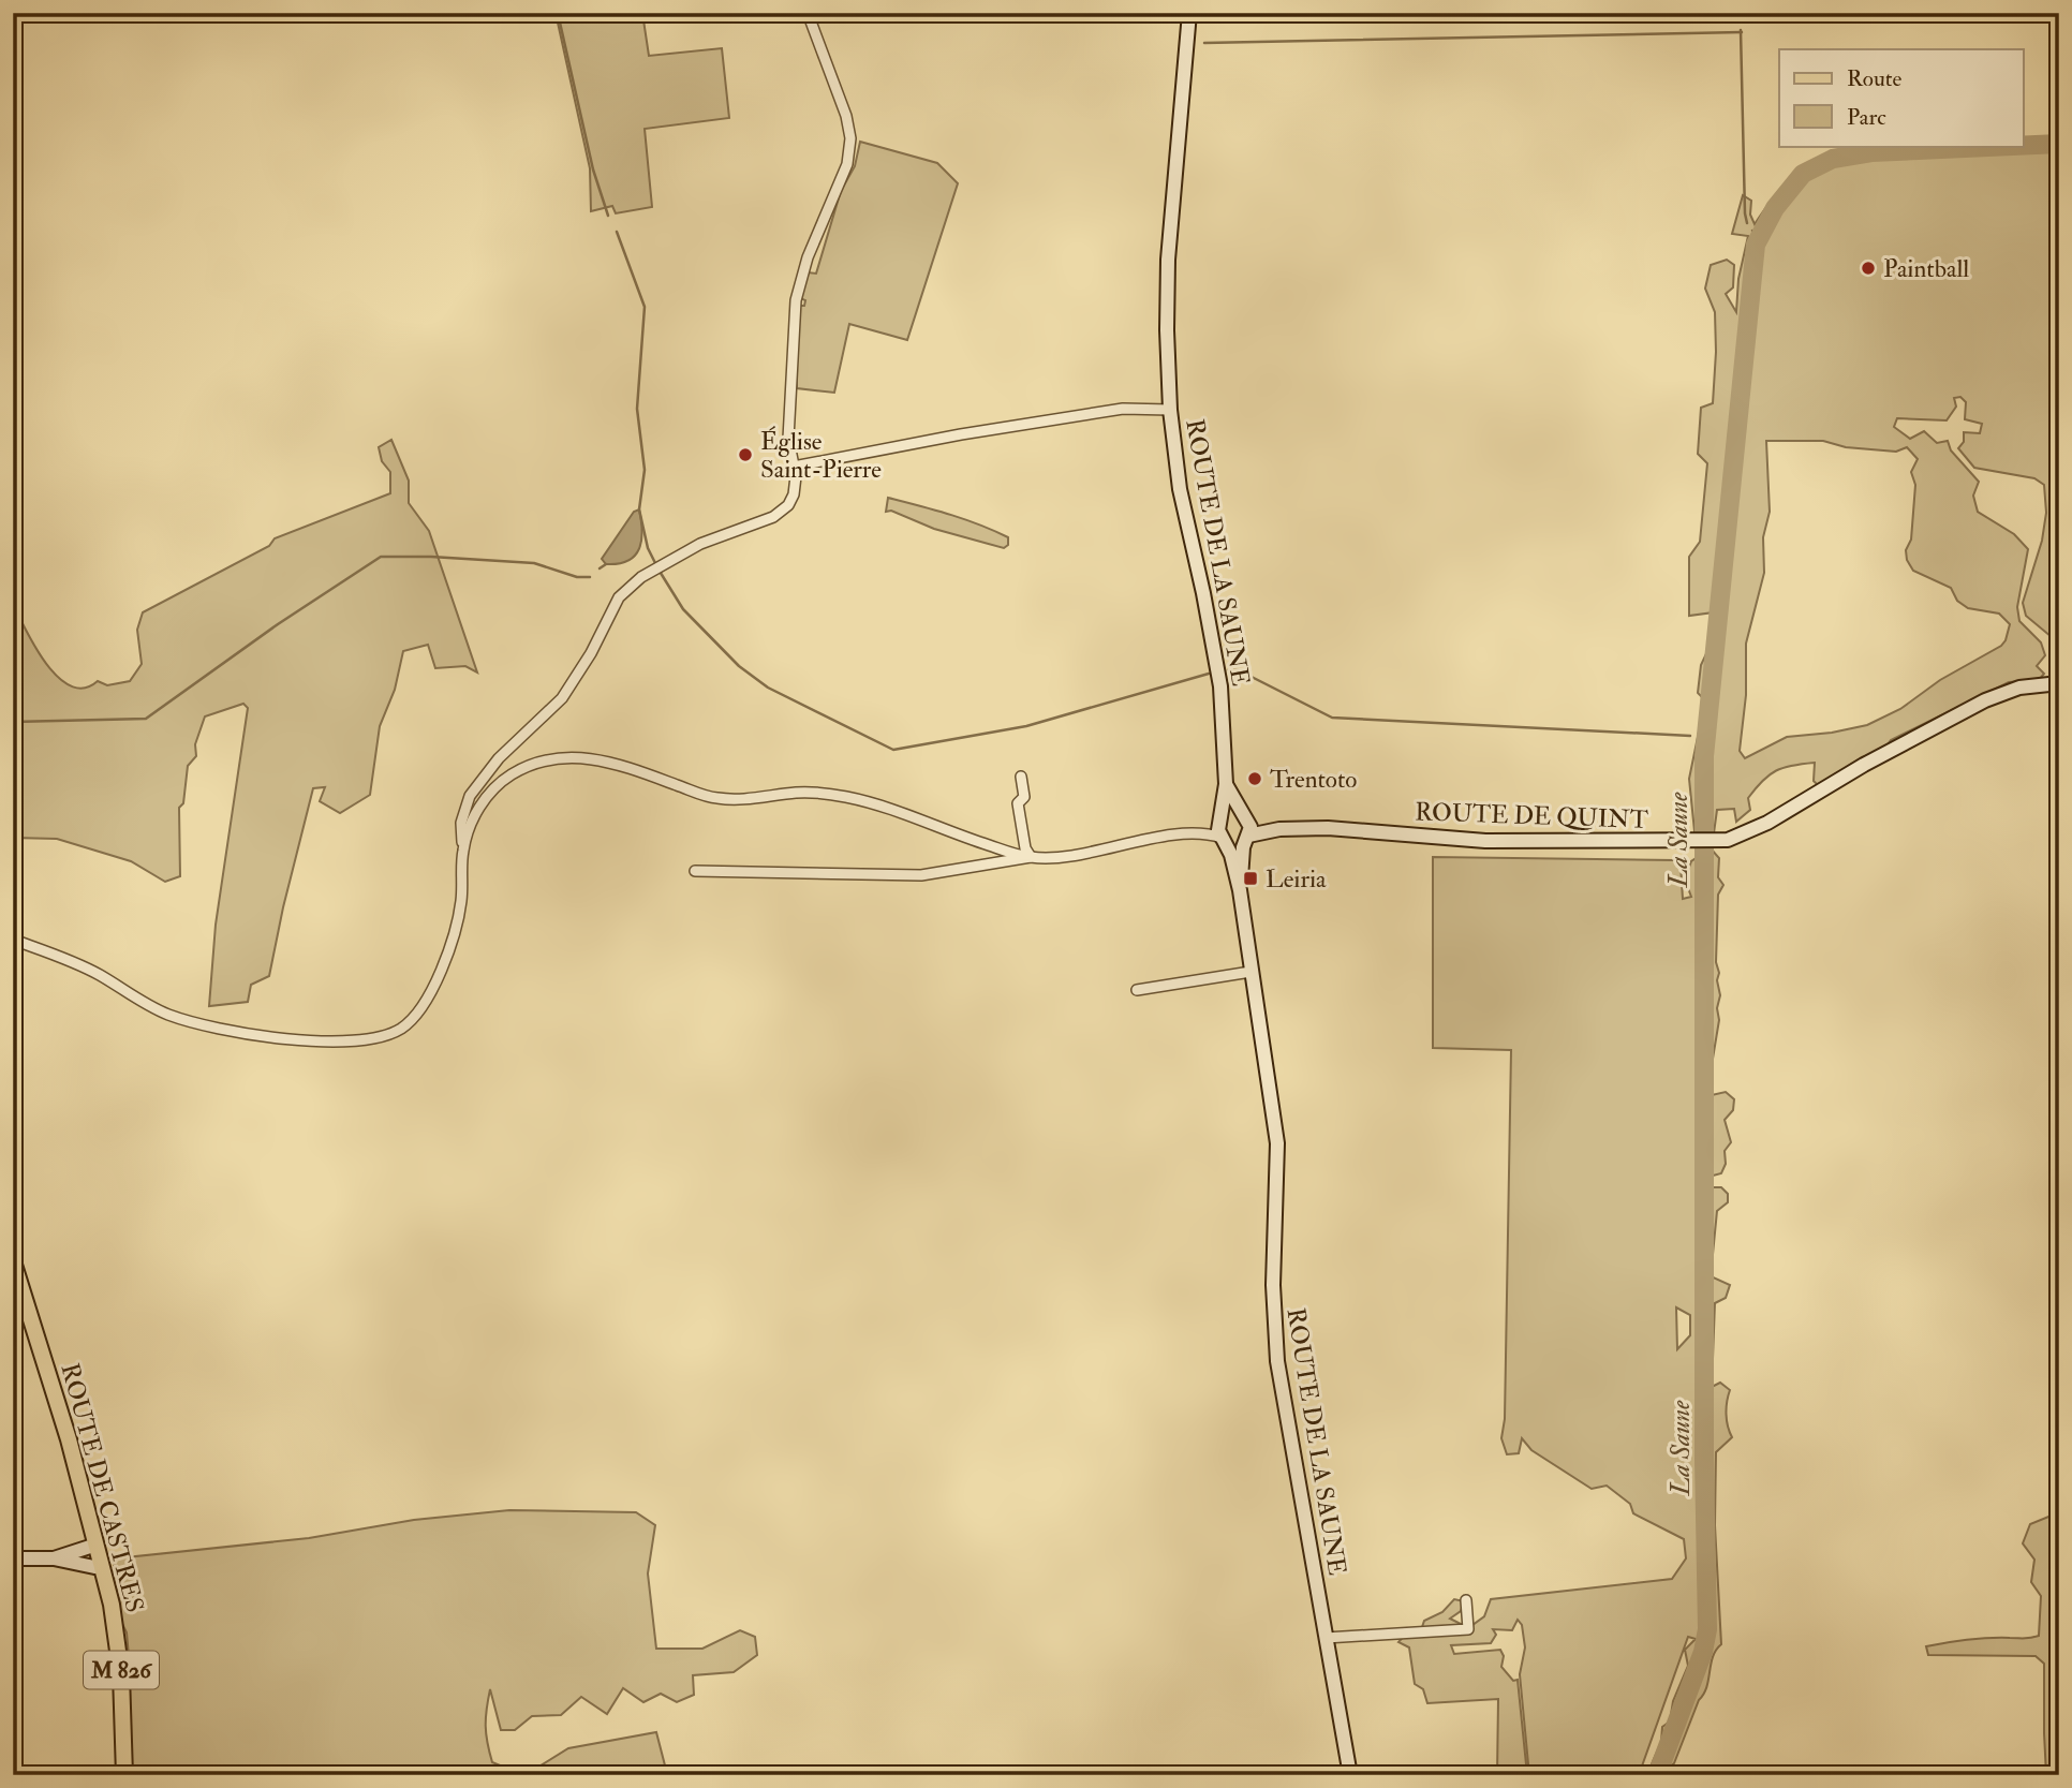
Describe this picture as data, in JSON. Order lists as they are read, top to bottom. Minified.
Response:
{"streets":{"main road":["ROUTE DE CASTRES","M 826"],"street":["ROUTE DE LA SAUNE","ROUTE DE QUINT"]},"crossings":[["ROUTE DE LA SAUNE","ROUTE DE QUINT"]],"water":["La Saune"],"places":{"other":["Paintball","Église Saint-Pierre","Trentoto"],"transit":["Leiria"]},"legend":["Route","Parc"]}
